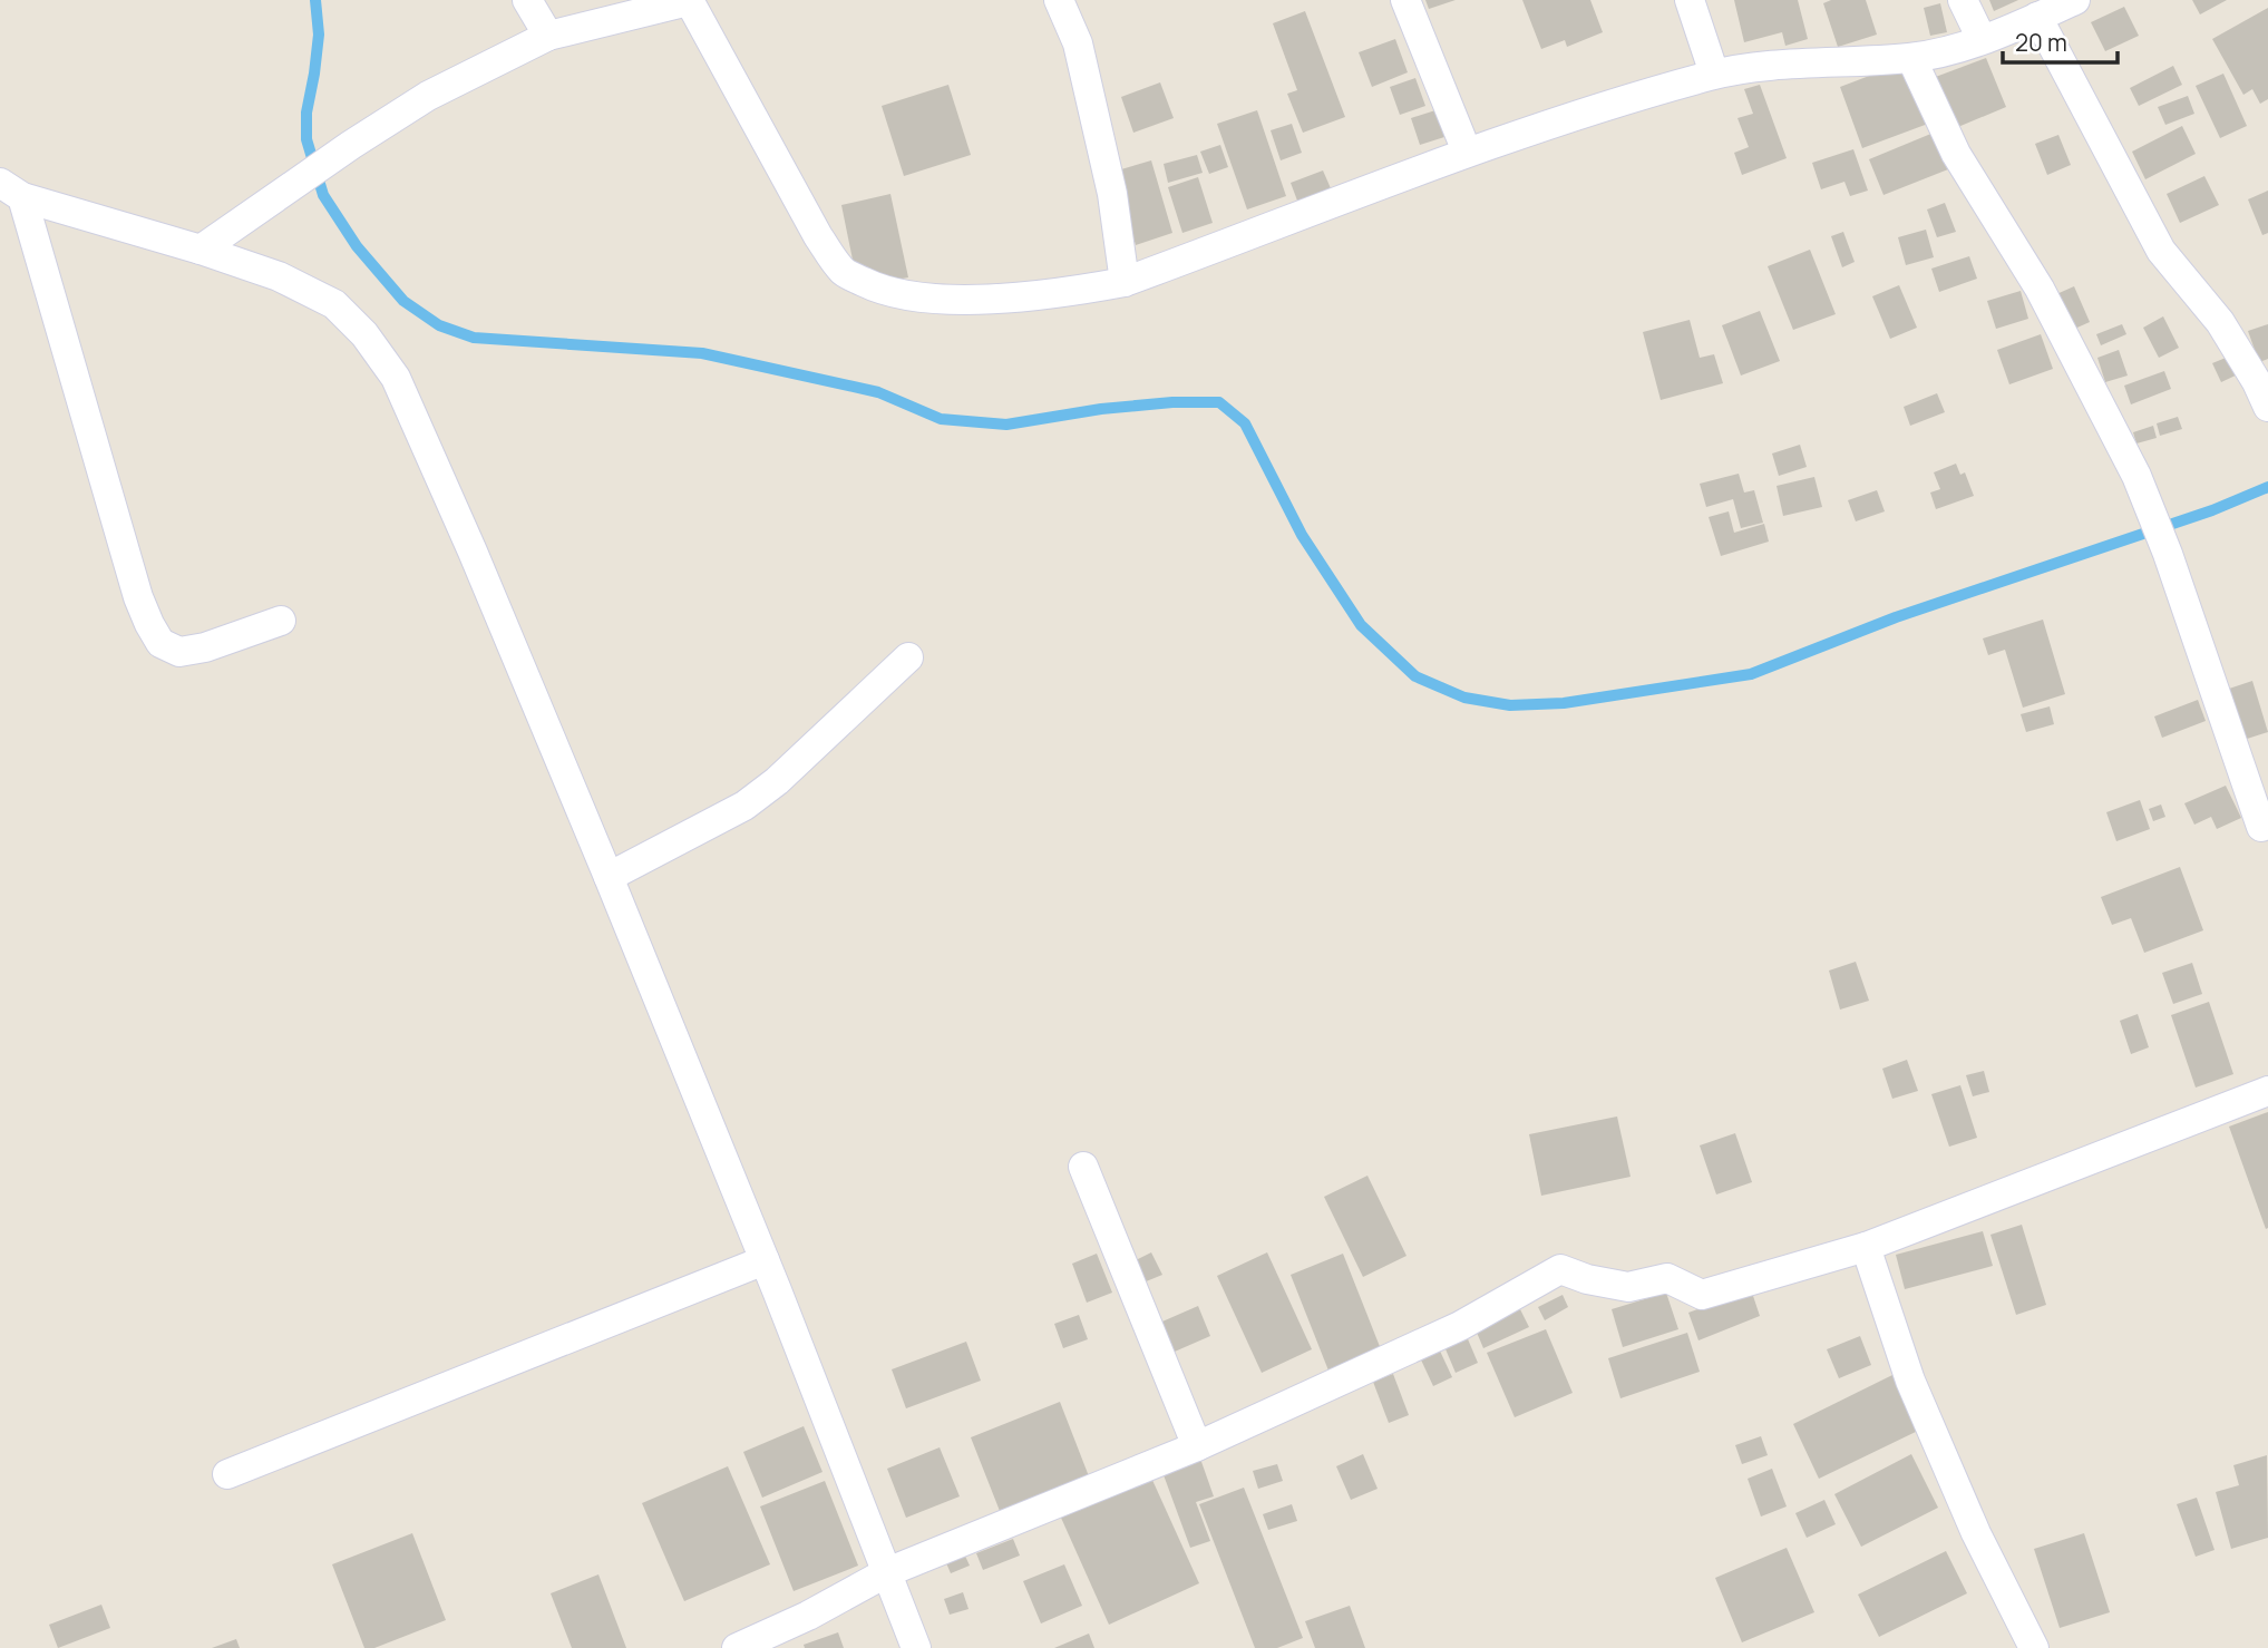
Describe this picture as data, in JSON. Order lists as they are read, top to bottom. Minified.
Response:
{"scale_bar":"20 m"}
